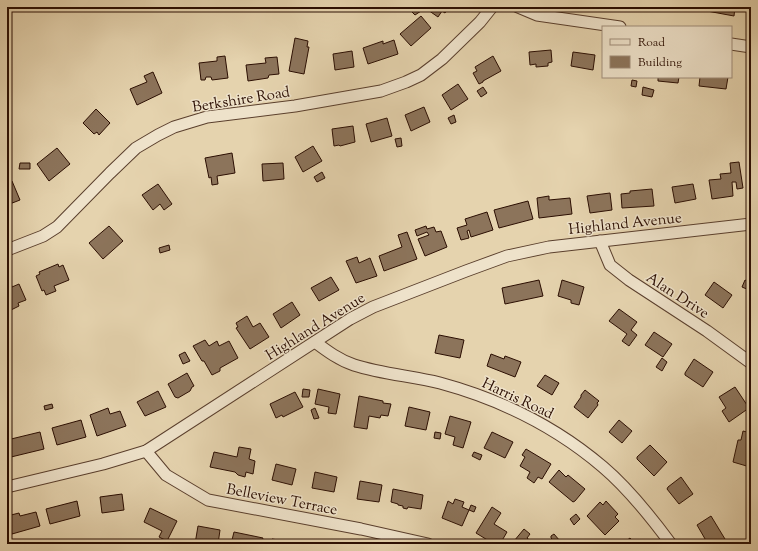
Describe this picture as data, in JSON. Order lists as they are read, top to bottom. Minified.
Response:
{"streets":{"street":["Berkshire Road","Highland Avenue","Alan Drive","Harris Road","Belleview Terrace"]},"crossings":[["Highland Avenue","Alan Drive"],["Highland Avenue","Harris Road"],["Highland Avenue","Belleview Terrace"]],"legend":["Road","Building"]}
